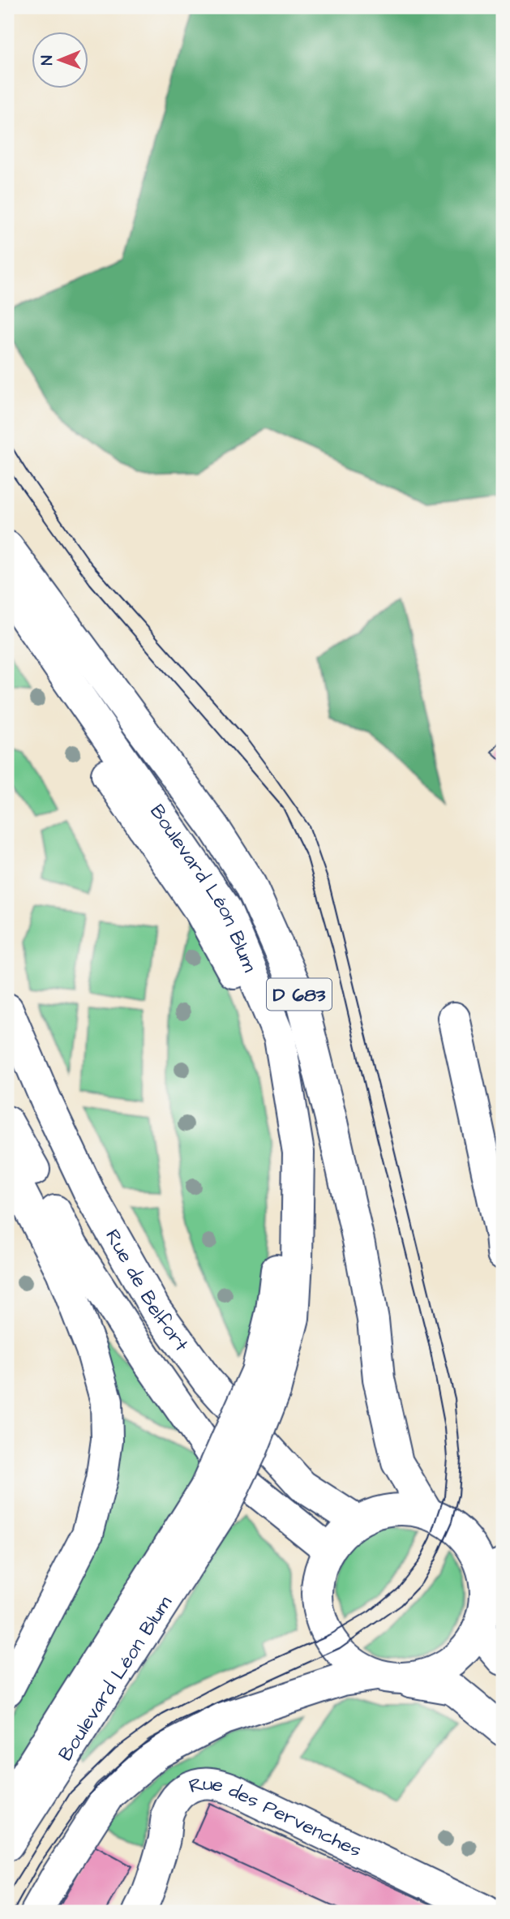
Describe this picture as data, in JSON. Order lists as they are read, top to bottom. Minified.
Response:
{"streets":{"main road":["Boulevard Léon Blum","D 683","Rue de Belfort","Rue des Pervenches"]},"crossings":[["D 683","Rue de Belfort"]],"north":"left"}
